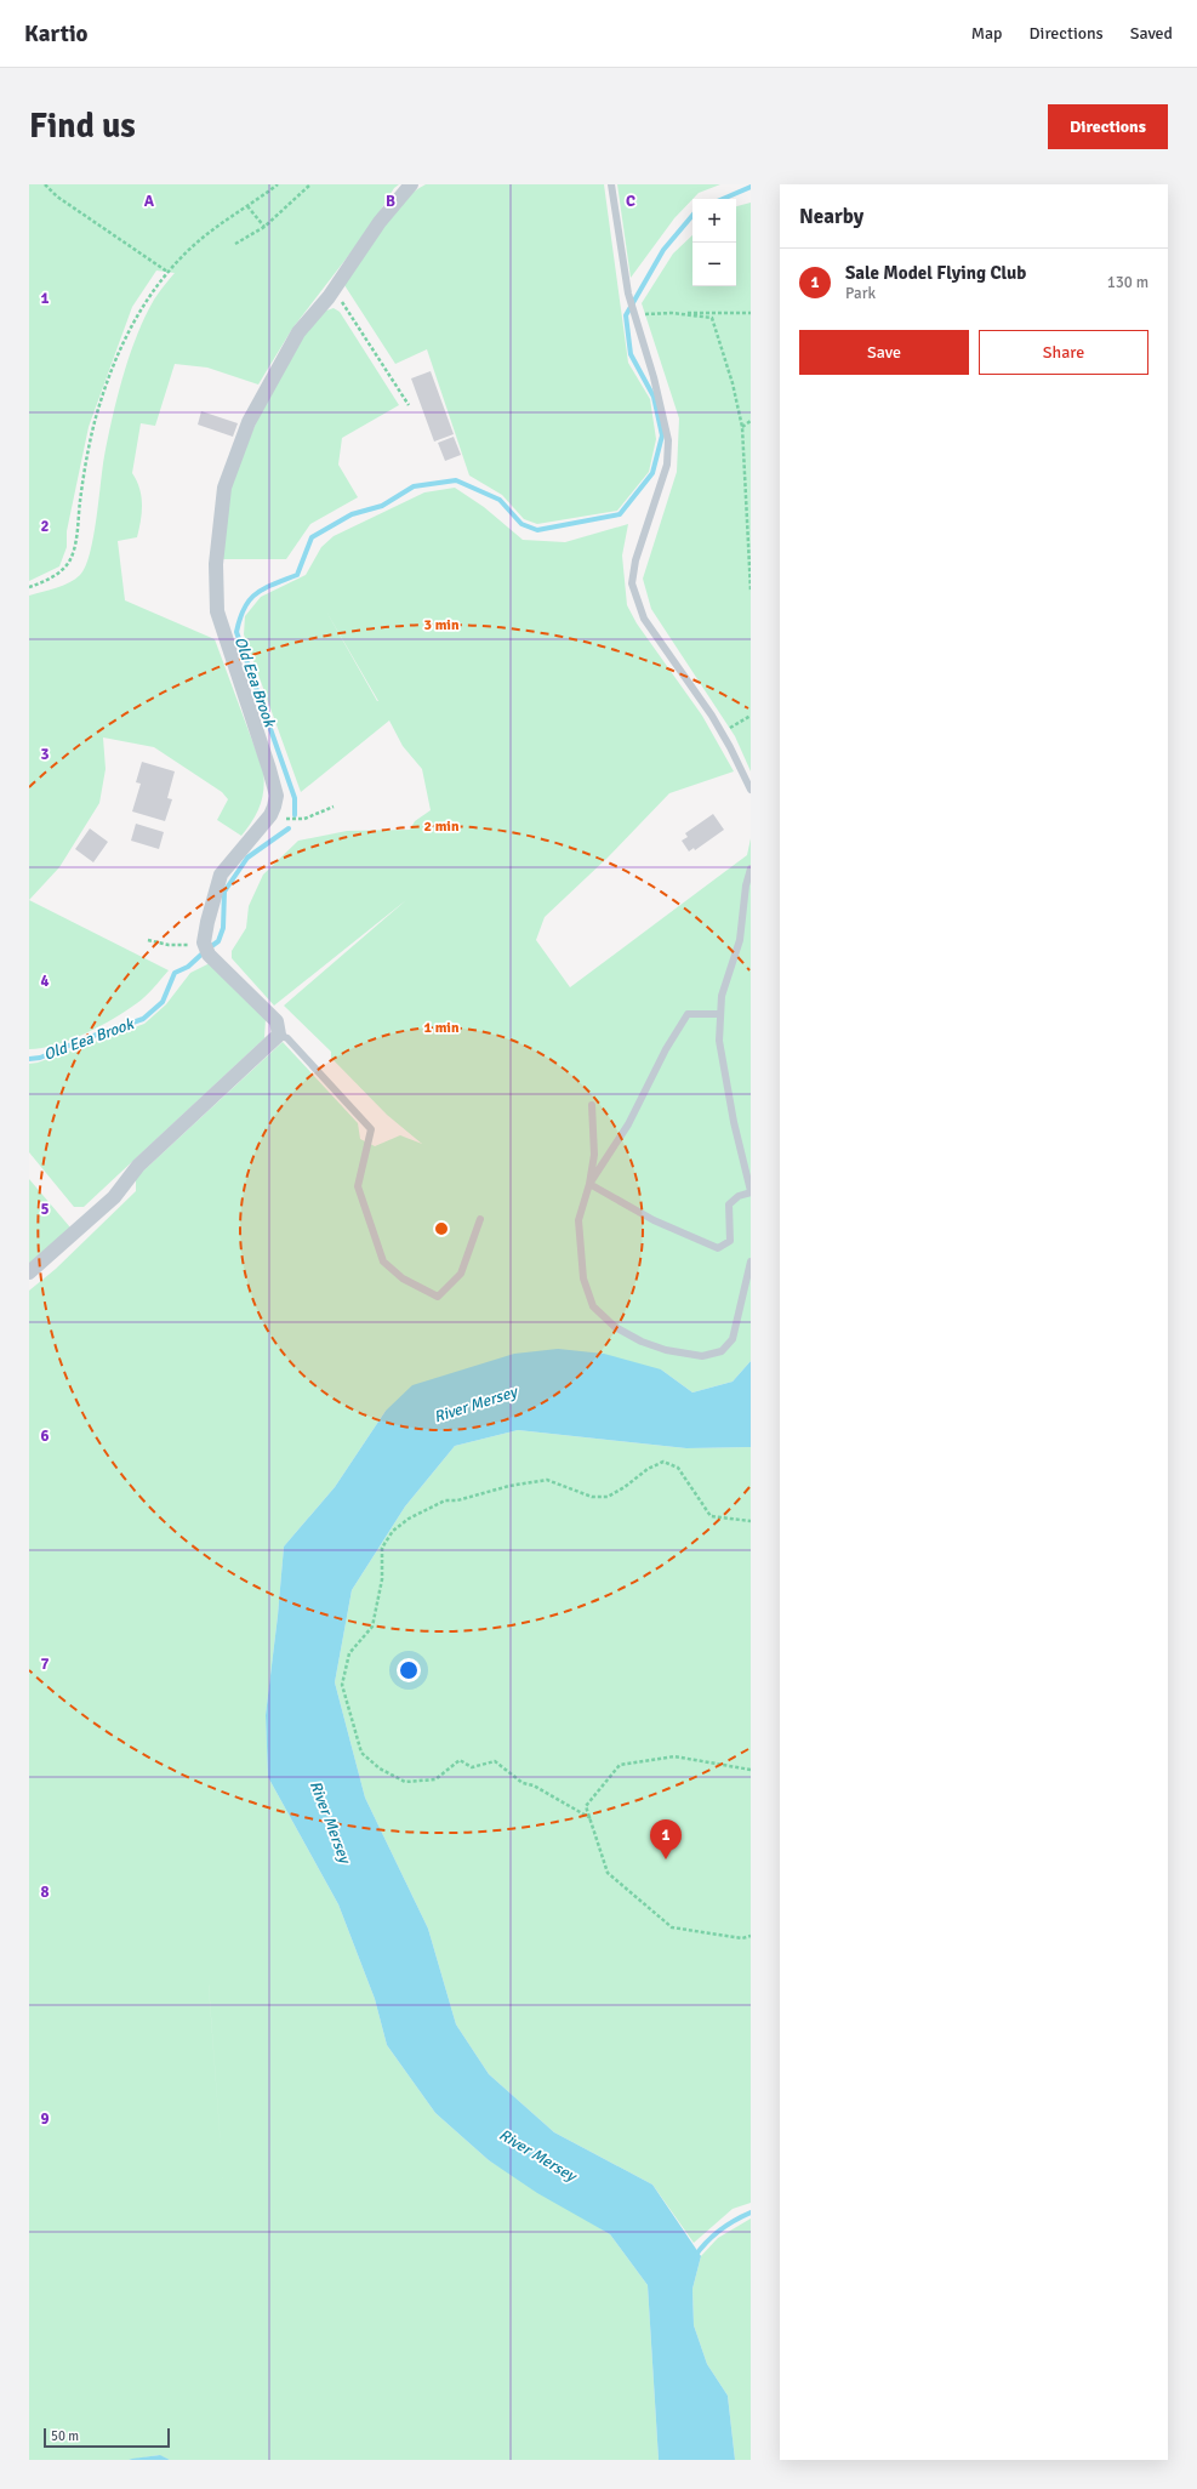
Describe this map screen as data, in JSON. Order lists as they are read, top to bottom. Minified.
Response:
{"water":["Old Eea Brook","River Mersey"],"scale_bar":"50 m","page":{"header":"Kartio","nav":["Map","Directions","Saved"],"buttons":["Directions",["Save","Share"]],"title":"Find us","heading":"Nearby","map_buttons":["+","−"],"list":[{"mark":"1","name":"Sale Model Flying Club","note":"Park","value":"130 m"}],"pins":"1","scale":"50 m"},"grid":{"columns":["A","B","C"],"rows":["1","2","3","4","5","6","7","8","9"]},"rings":["3 min","2 min","1 min"]}
